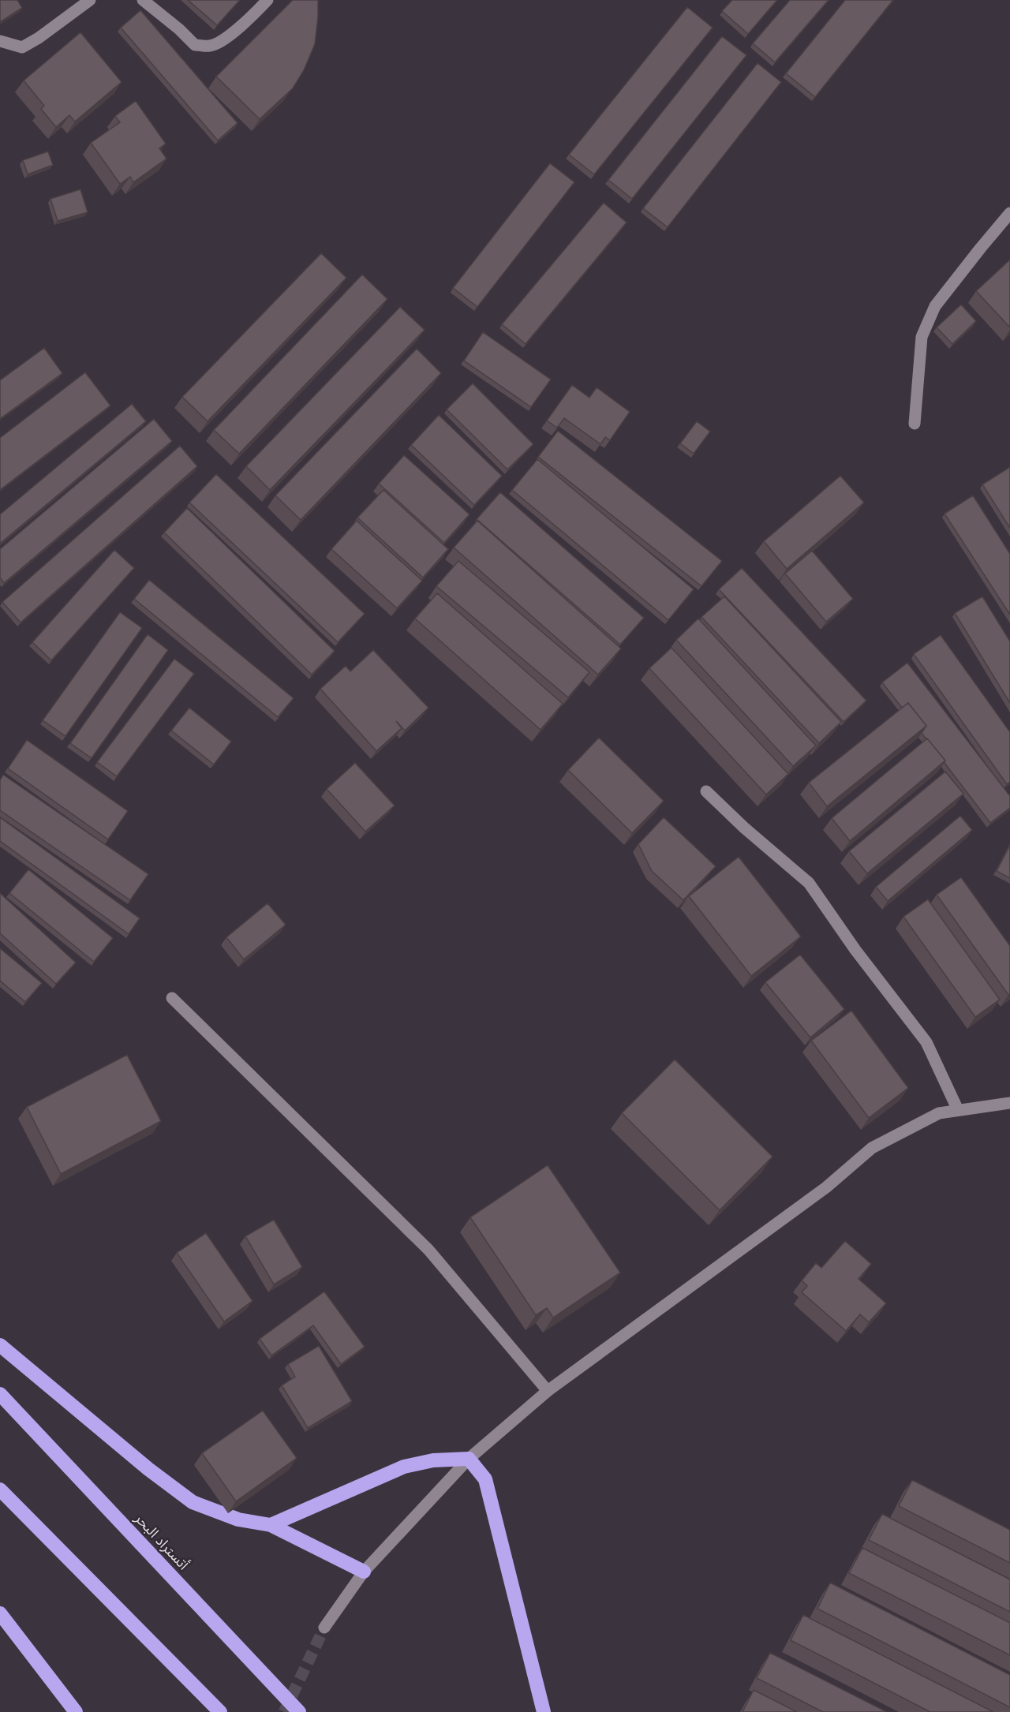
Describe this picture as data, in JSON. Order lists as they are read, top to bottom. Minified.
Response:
{"streets":{"highway":["أتستراد البحر"]}}
